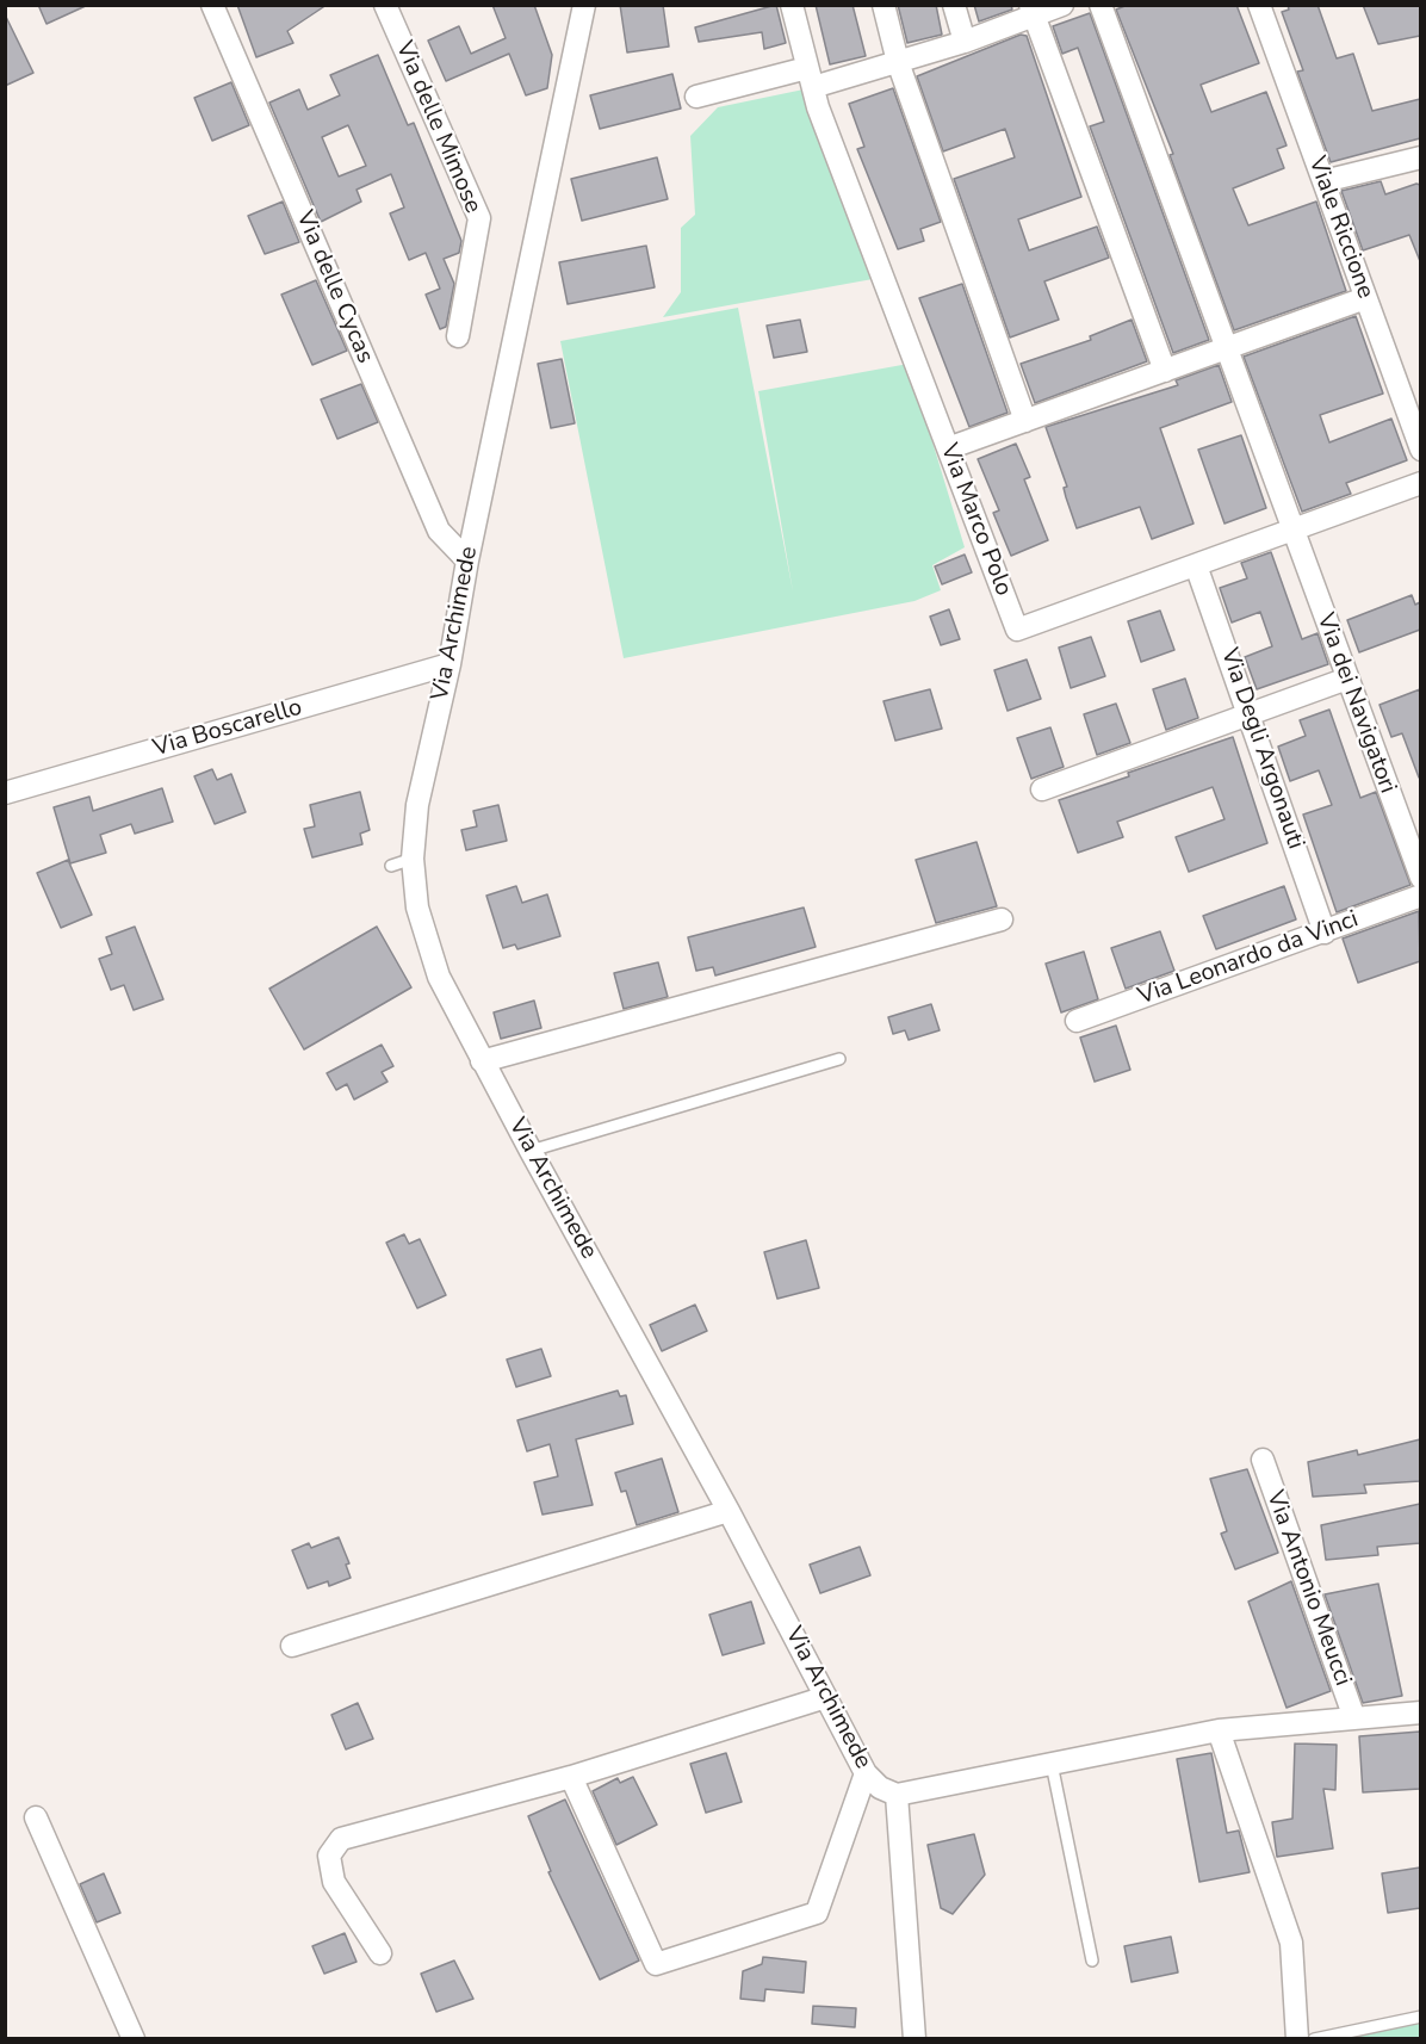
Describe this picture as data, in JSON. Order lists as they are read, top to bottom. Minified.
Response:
{"streets":{"street":["Via delle Mimose","Viale Riccione","Via delle Cycas","Via Marco Polo","Via Archimede","Via dei Navigatori","Via Boscarello","Via Degli Argonauti","Via Leonardo da Vinci","Via Antonio Meucci"]},"crossings":[["Via delle Cycas","Via Archimede"],["Via Marco Polo","Via dei Navigatori"],["Via Marco Polo","Via Degli Argonauti"],["Via Archimede","Via Boscarello"],["Via Degli Argonauti","Via Leonardo da Vinci"]]}
